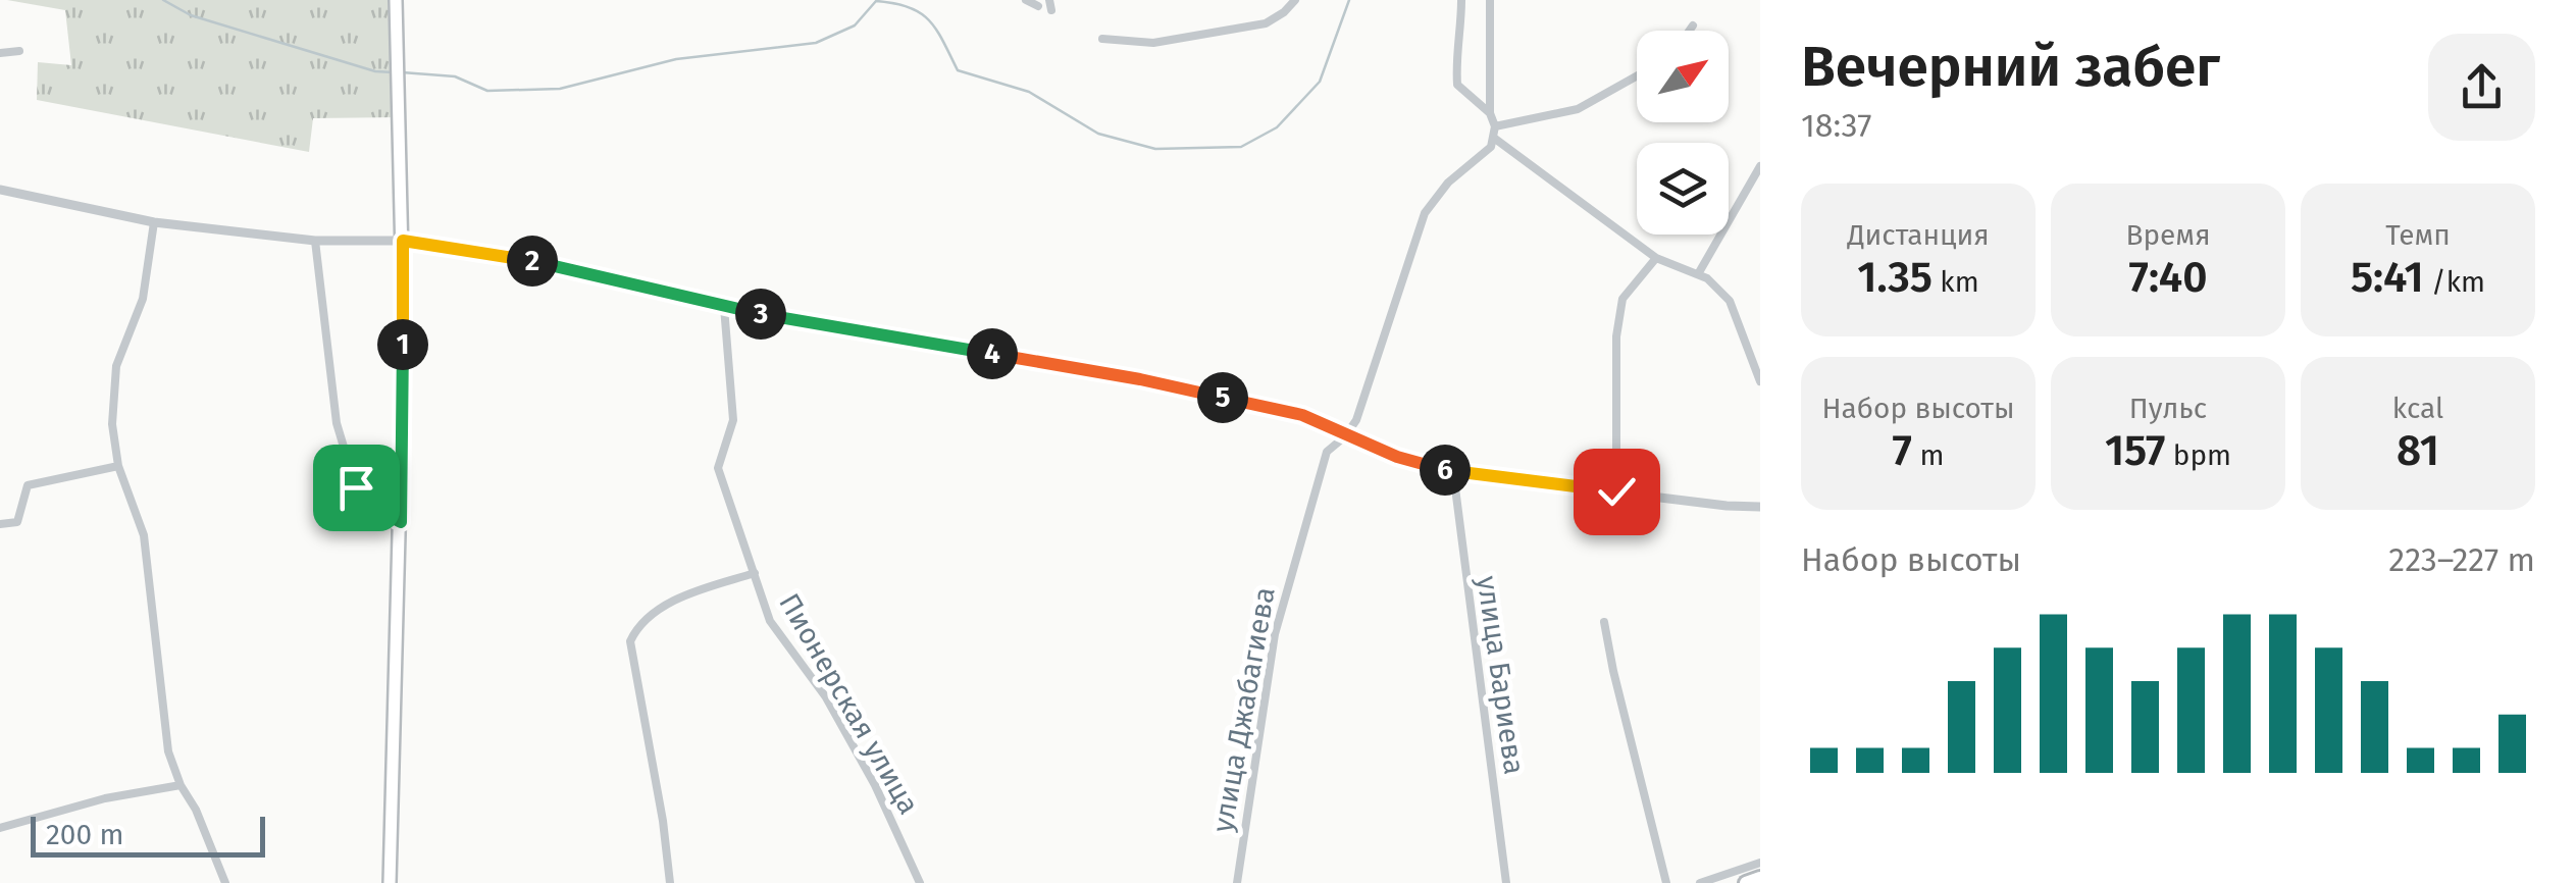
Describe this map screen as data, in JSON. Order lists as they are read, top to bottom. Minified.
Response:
{"streets":{"street":["улица Бариева","Пионерская улица","улица Джабагиева"]},"scale_bar":"200 m","north":"top right","page":{"heading":["Вечерний забег","18:37"],"stats":[["Дистанция","1.35 km"],["Время","7:40"],["Темп","5:41 /km"],["Набор высоты","7 m"],["Пульс","157 bpm"],["kcal","81"]],"pins":["2","3","1","4","5","6"],"chart":["Набор высоты","223–227 m"],"scale":"200 m"}}
